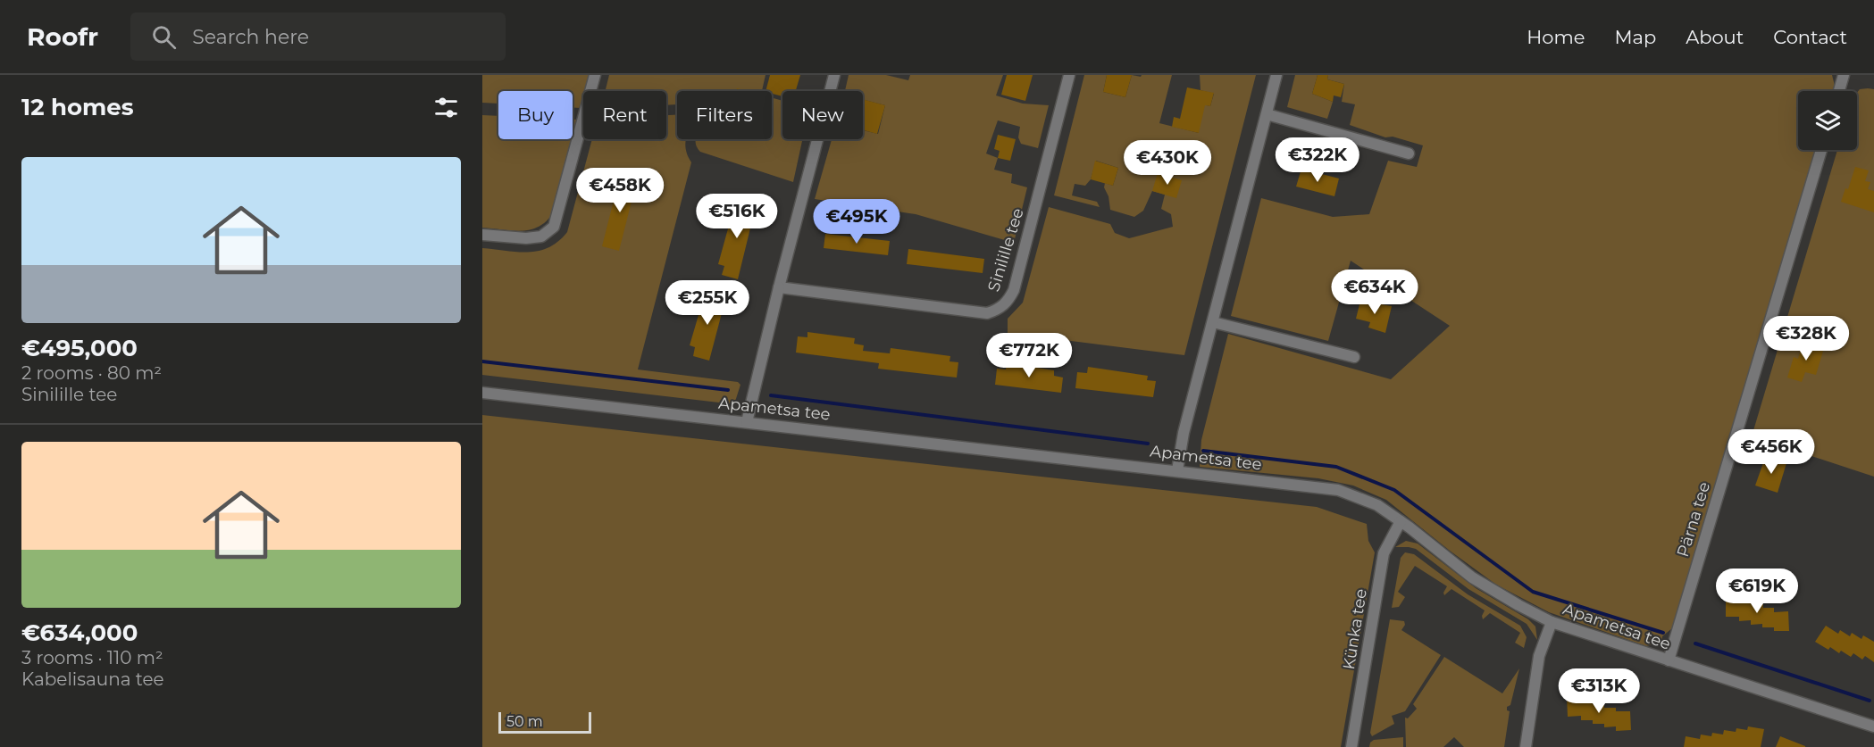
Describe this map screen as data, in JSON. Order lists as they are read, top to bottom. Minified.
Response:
{"streets":{"street":["Sinilille tee","Apametsa tee","Pärna tee","Künka tee"]},"crossings":[["Apametsa tee","Pärna tee"],["Apametsa tee","Künka tee"]],"scale_bar":"50 m","page":{"header":"Roofr","search":"Search here","nav":["Home","Map","About","Contact"],"heading":"12 homes","chip":["Buy","Rent","Filters","New"],"price":["€322K","€430K","€458K","€516K","€495K","€634K","€255K","€328K","€772K","€456K","€619K","€313K"],"list":[{"name":"€495,000","note":"2 rooms · 80 m² · Sinilille tee"},{"name":"€634,000","note":"3 rooms · 110 m² · Kabelisauna tee"}],"scale":"50 m"}}
